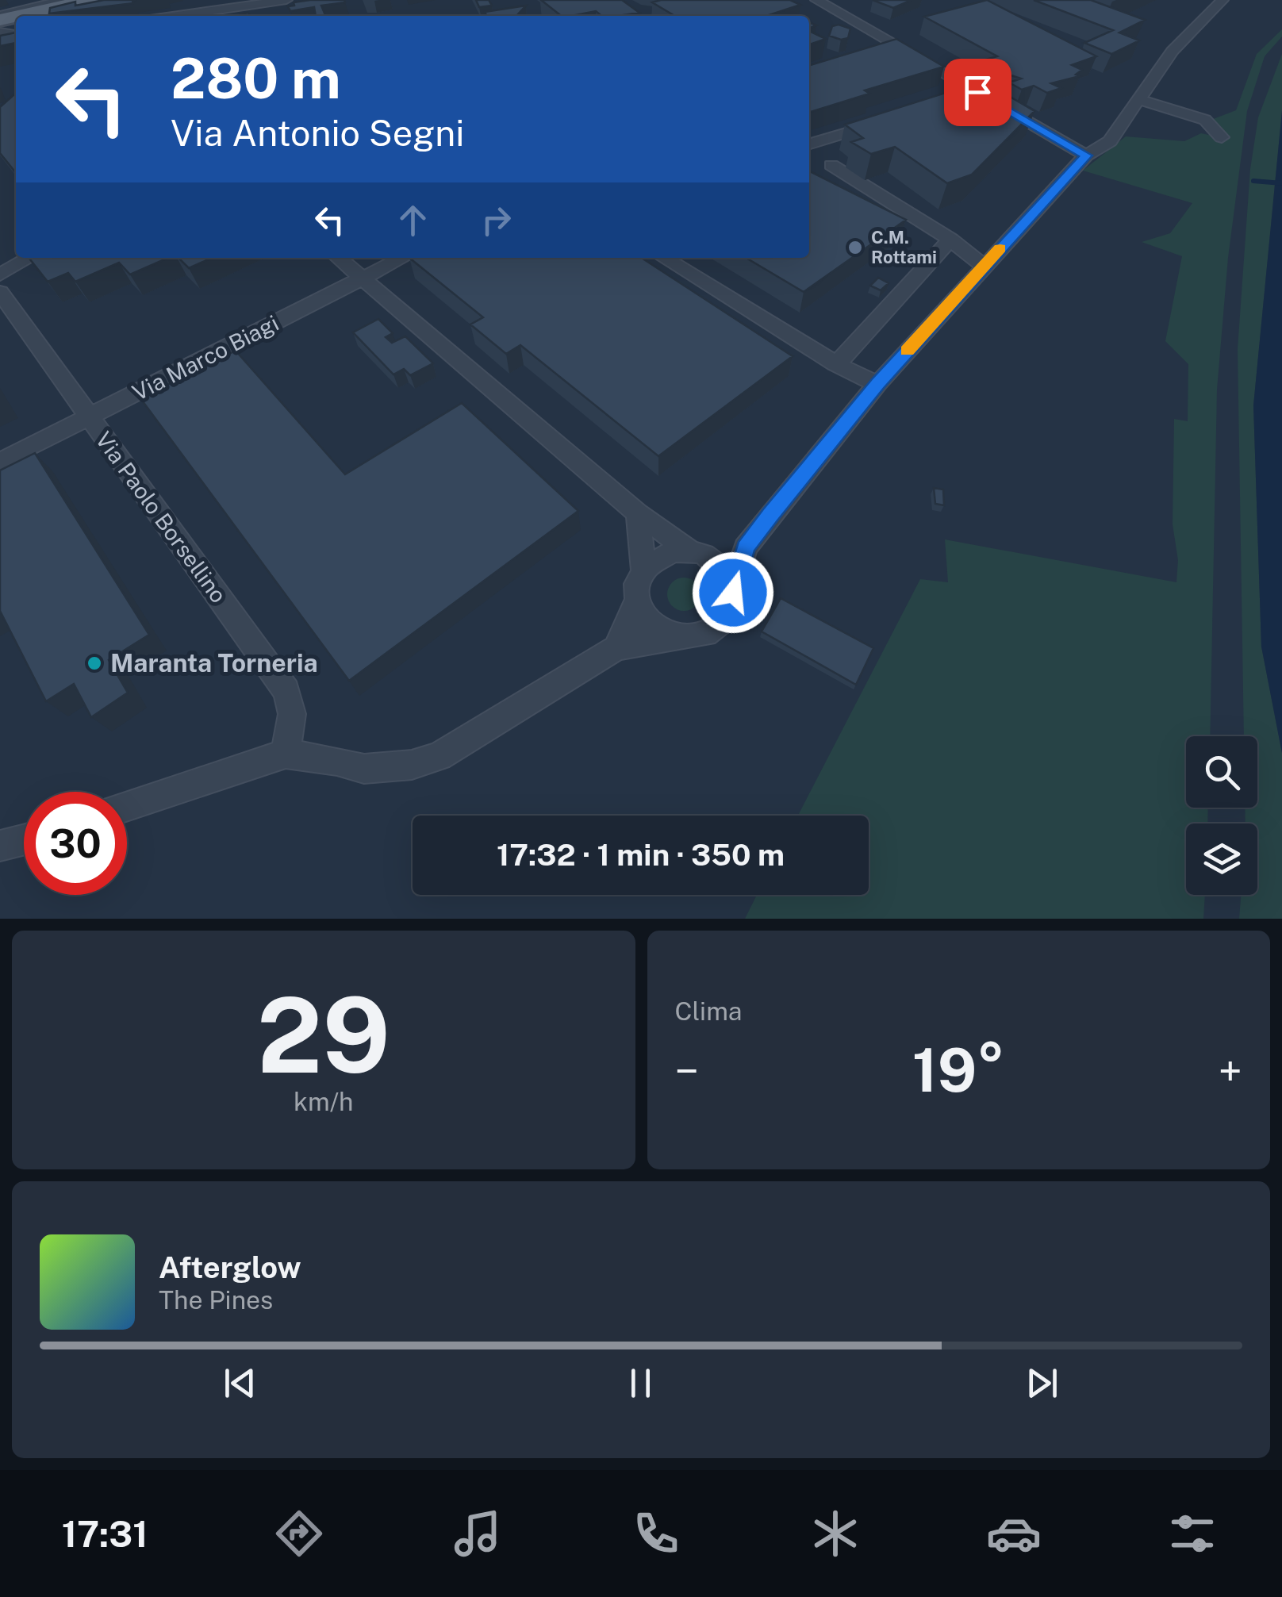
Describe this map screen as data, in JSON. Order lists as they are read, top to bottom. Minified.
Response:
{"streets":{"street":["Via Marco Biagi","Via Paolo Borsellino"]},"crossings":[["Via Marco Biagi","Via Paolo Borsellino"]],"places":["C.M. Rottami","Maranta Torneria"],"page":{"turn":["280 m","Via Antonio Segni"],"limit":"30","trip":"17:32 · 1 min · 350 m","tile":[["29","km/h"],"Clima"],"heat":["−","19°","+"],"song":["Afterglow","The Pines"],"tabs":"17:31"}}
